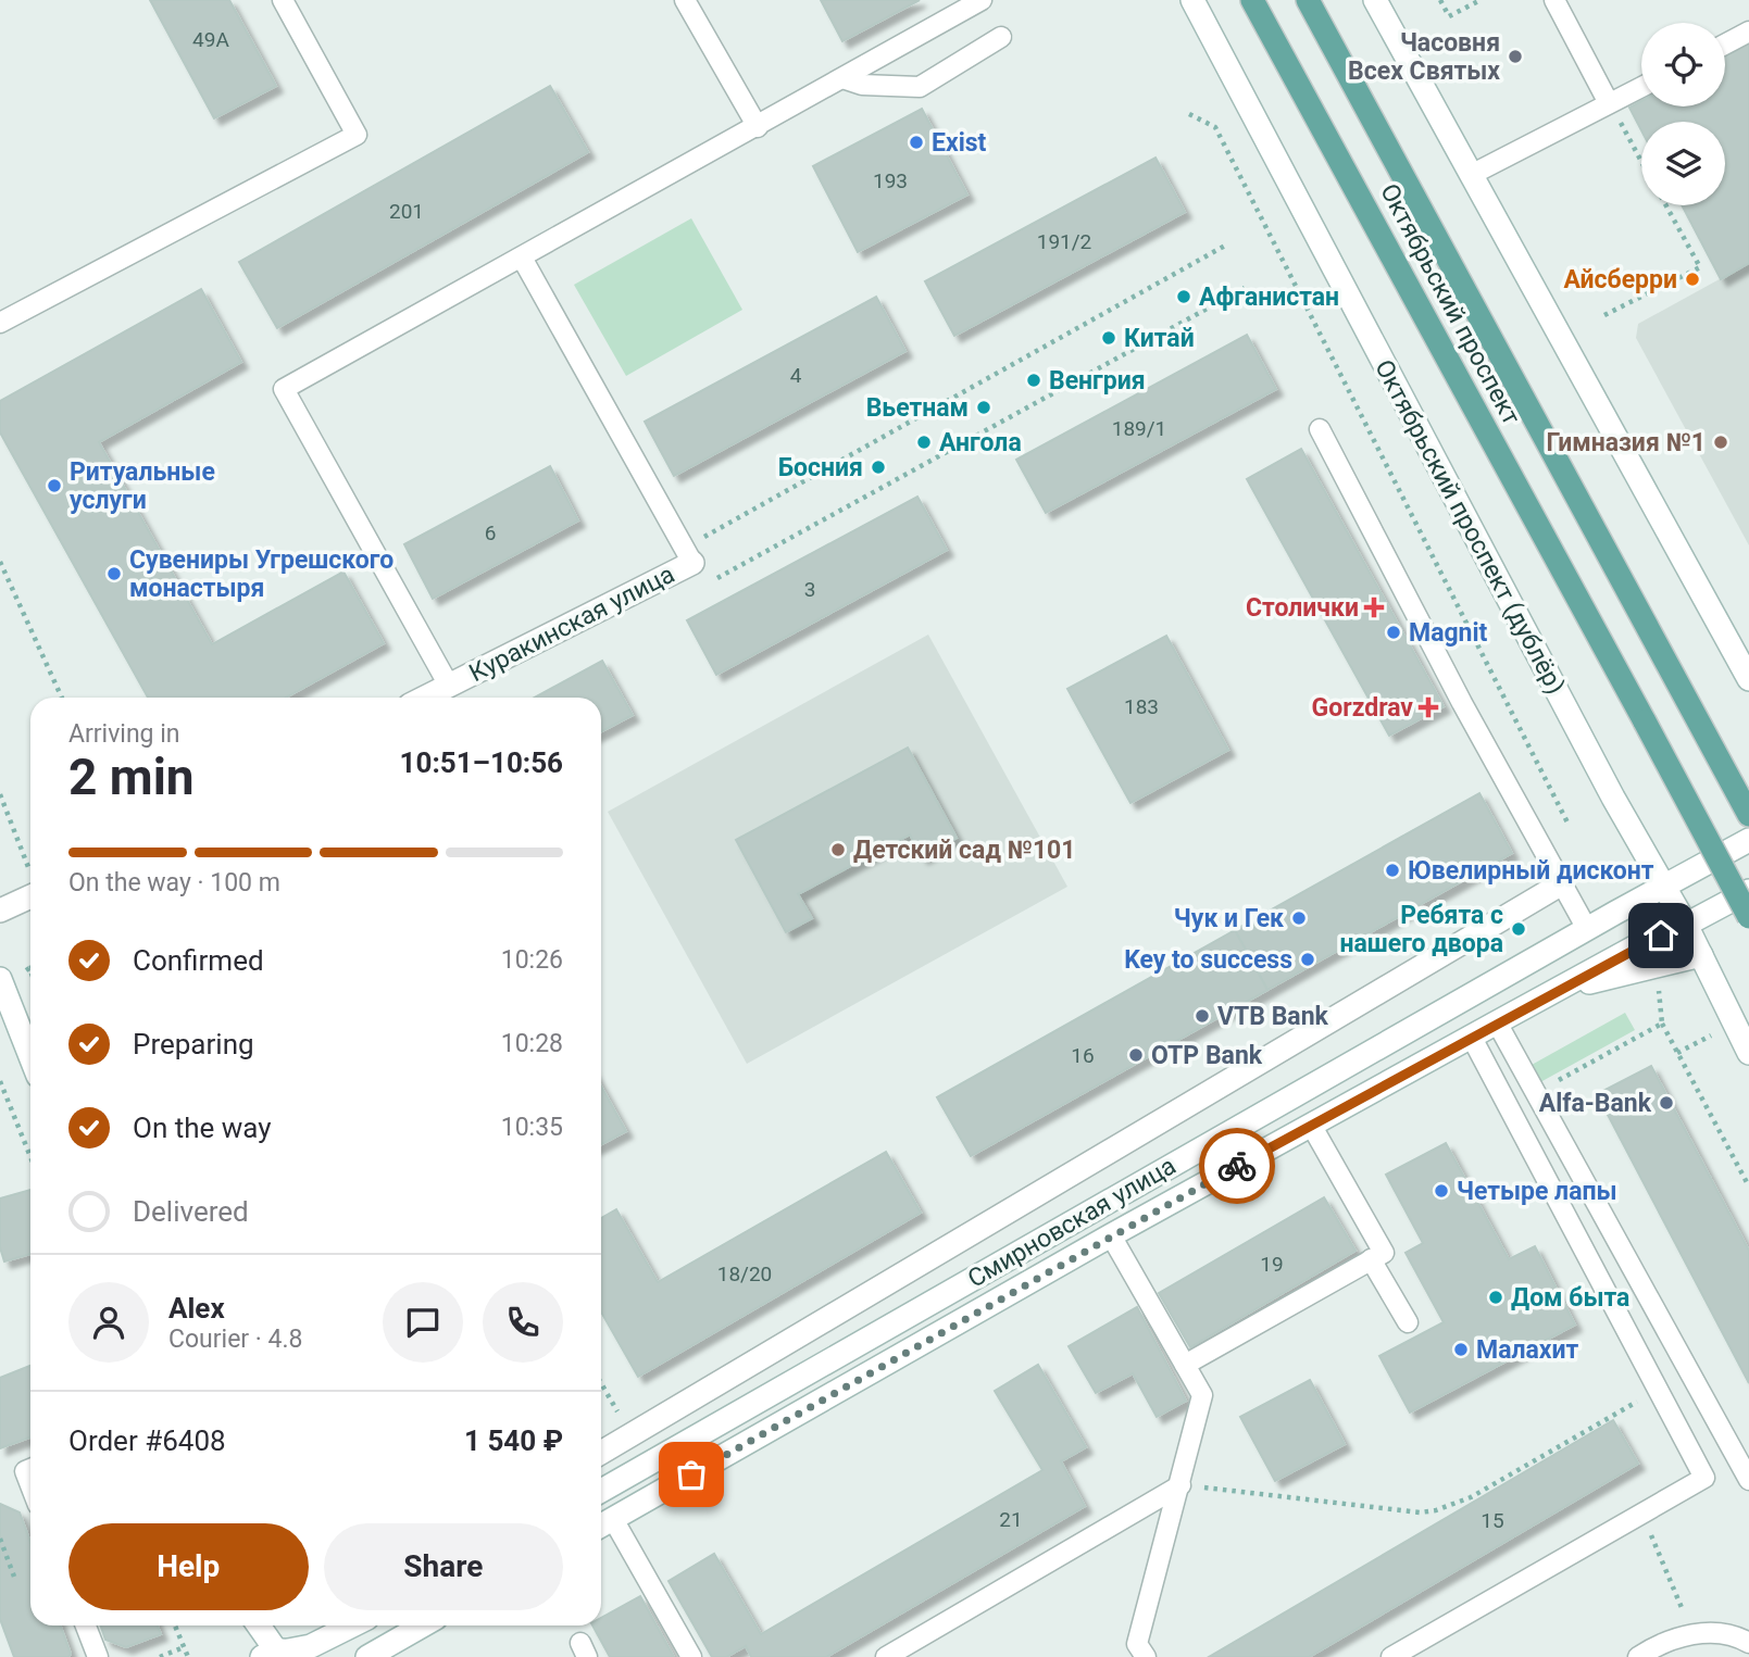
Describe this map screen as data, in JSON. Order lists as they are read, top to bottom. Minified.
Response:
{"streets":{"main road":["Октябрьский проспект","Октябрьский проспект (дублёр)","Куракинская улица","Смирновская улица"]},"crossings":[["Октябрьский проспект (дублёр)","Смирновская улица"]],"places":{"other":["Часовня Всех Святых","Exist","Айсберри","Афганистан","Китай","Венгрия","Вьетнам","Ангола","Гимназия №1","Босния","Ритуальные услуги","Сувениры Угрешского монастыря","Magnit","Детский сад №101","Ювелирный дисконт","Чук и Гек","Ребята с нашего двора","Key to success","VTB Bank","OTP Bank","Alfa-Bank","Четыре лапы","Дом быта","Малахит"],"health":["Столички","Gorzdrav"]},"house_numbers":["49А","193","201","191/2","4","189/1","6","3","183","16","19","18/20","21","15"],"page":{"heading":["2 min","Arriving in","10:51–10:56"],"panel":["Alex","Courier · 4.8","Order #6408","1 540 ₽"],"bar":"On the way · 100 m","list":[["Confirmed","10:26"],["Preparing","10:28"],["On the way","10:35"],"Delivered"],"buttons":["Help","Share"]}}
